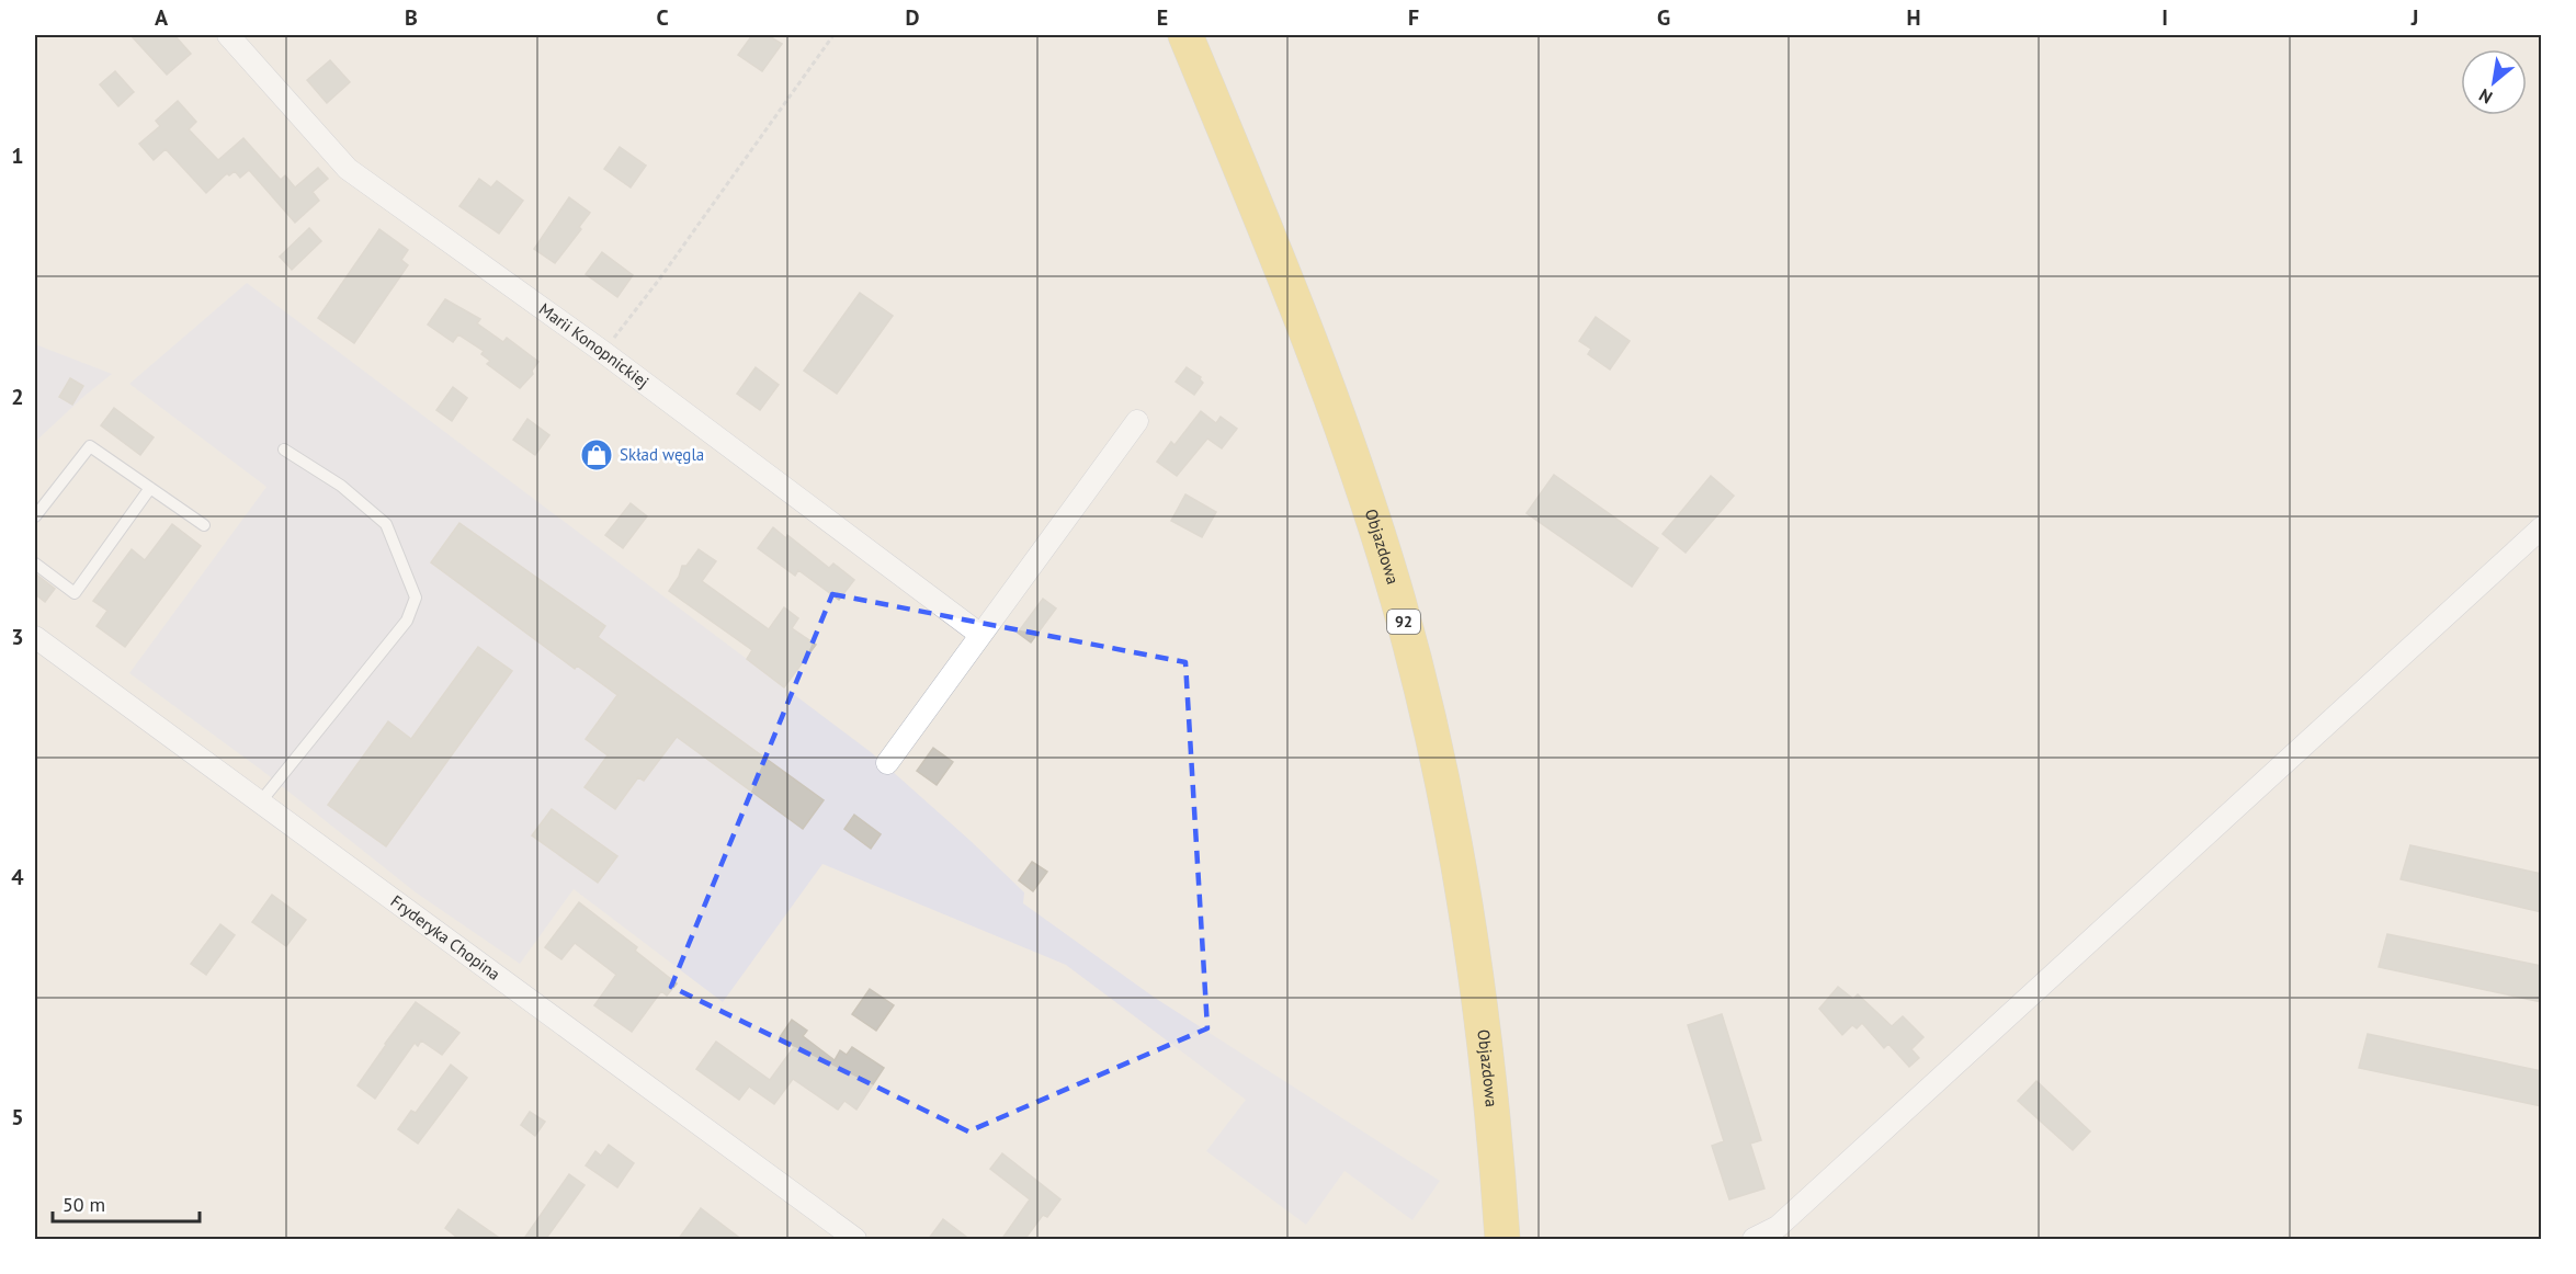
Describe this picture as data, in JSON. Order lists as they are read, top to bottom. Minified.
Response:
{"streets":{"main road":["Objazdowa","92"],"street":["Marii Konopnickiej","Fryderyka Chopina"]},"places":{"shop":["Skład węgla"]},"scale_bar":"50 m","north":"bottom left","grid":{"columns":["A","B","C","D","E","F","G","H","I","J"],"rows":["1","2","3","4","5"]}}
